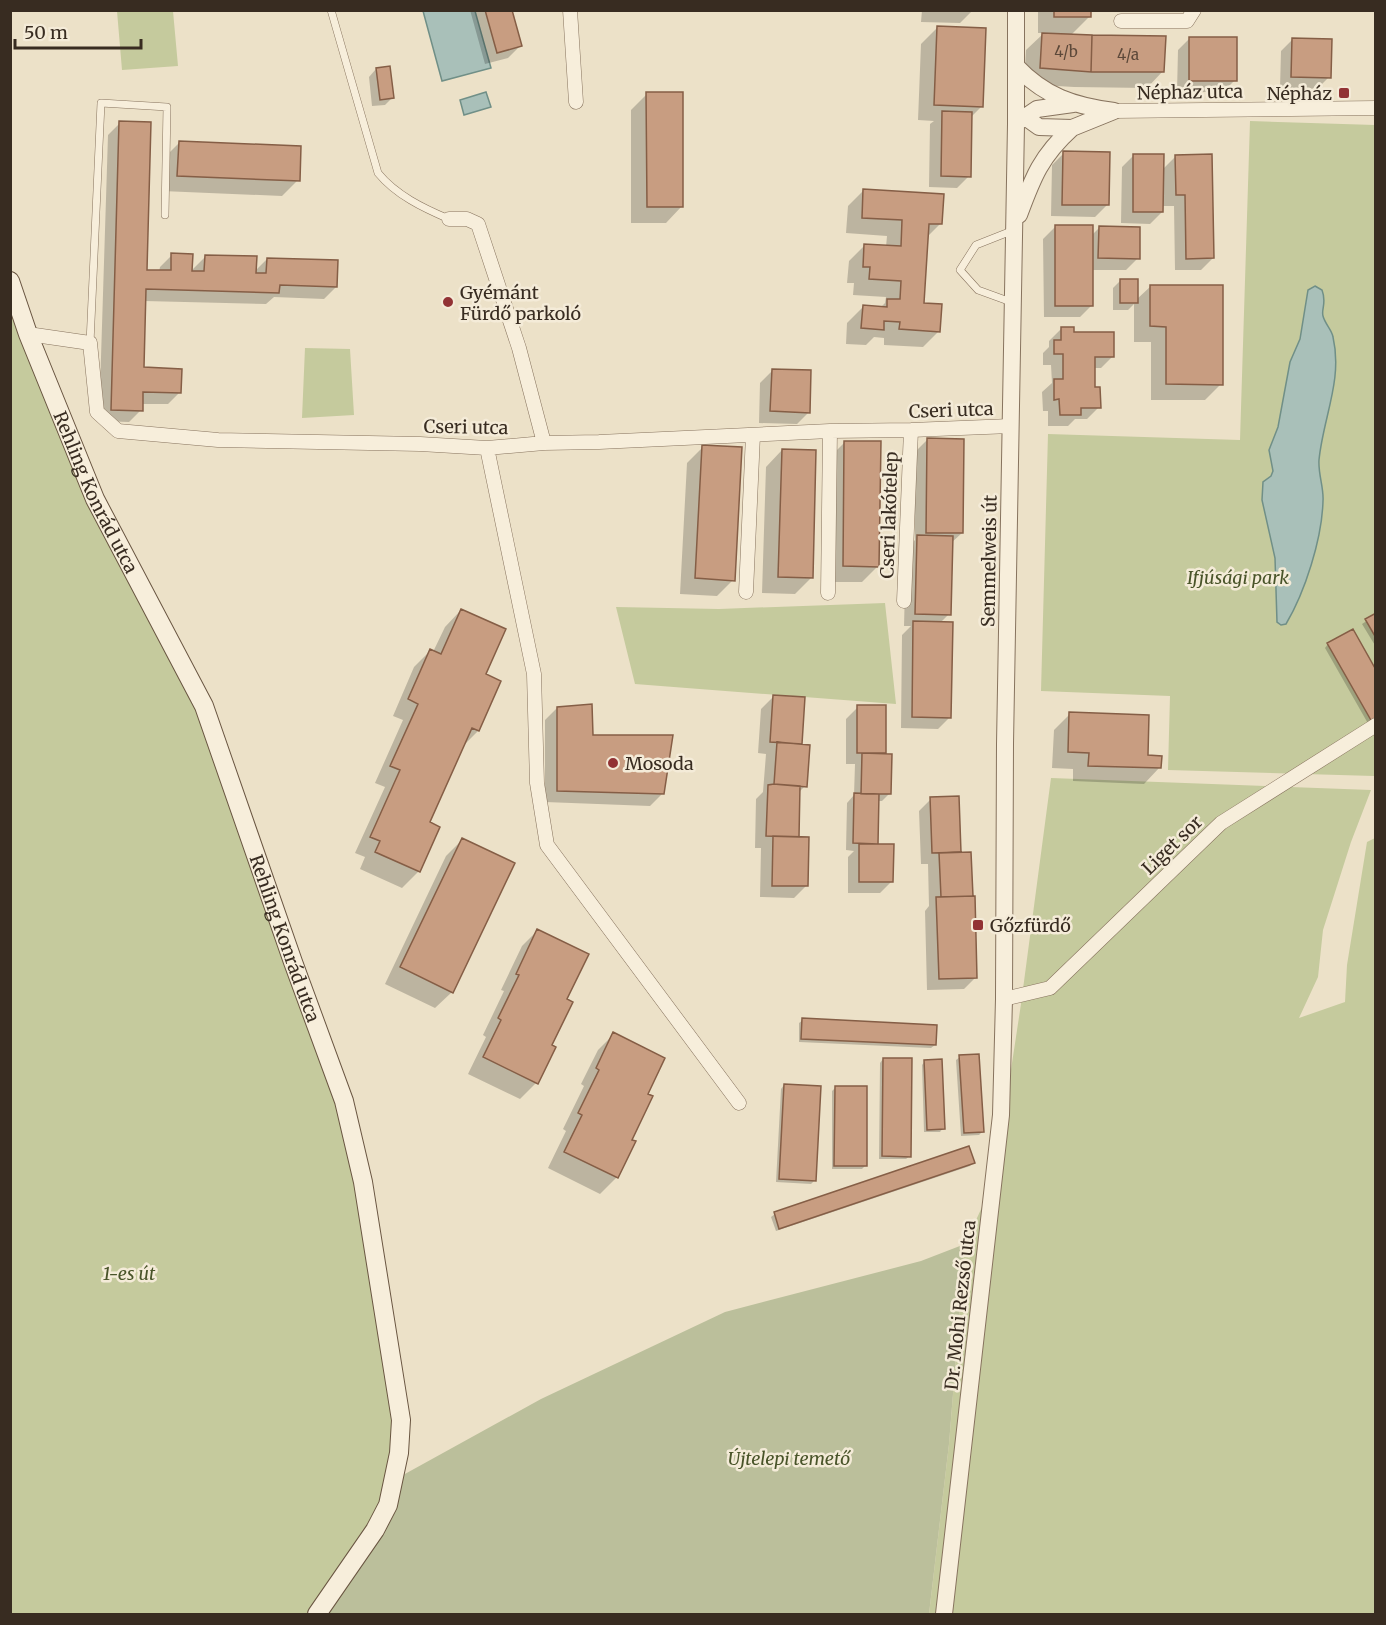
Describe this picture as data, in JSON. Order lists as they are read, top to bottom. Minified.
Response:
{"streets":{"main road":["Rehling Konrád utca"],"street":["Népház utca","Cseri utca","Cseri lakótelep","Semmelweis út","Liget sor","Dr. Mohi Rezső utca"]},"crossings":[["Cseri utca","Cseri lakótelep"],["Cseri utca","Semmelweis út"],["Semmelweis út","Liget sor"],["Semmelweis út","Dr. Mohi Rezső utca"],["Liget sor","Dr. Mohi Rezső utca"]],"parks":["Ifjúsági park","1-es út","Újtelepi temető"],"places":{"transit":["Népház","Gőzfürdő"],"other":["Gyémánt Fürdő parkoló","Mosoda"]},"house_numbers":["4/b","4/a"],"scale_bar":"50 m"}
